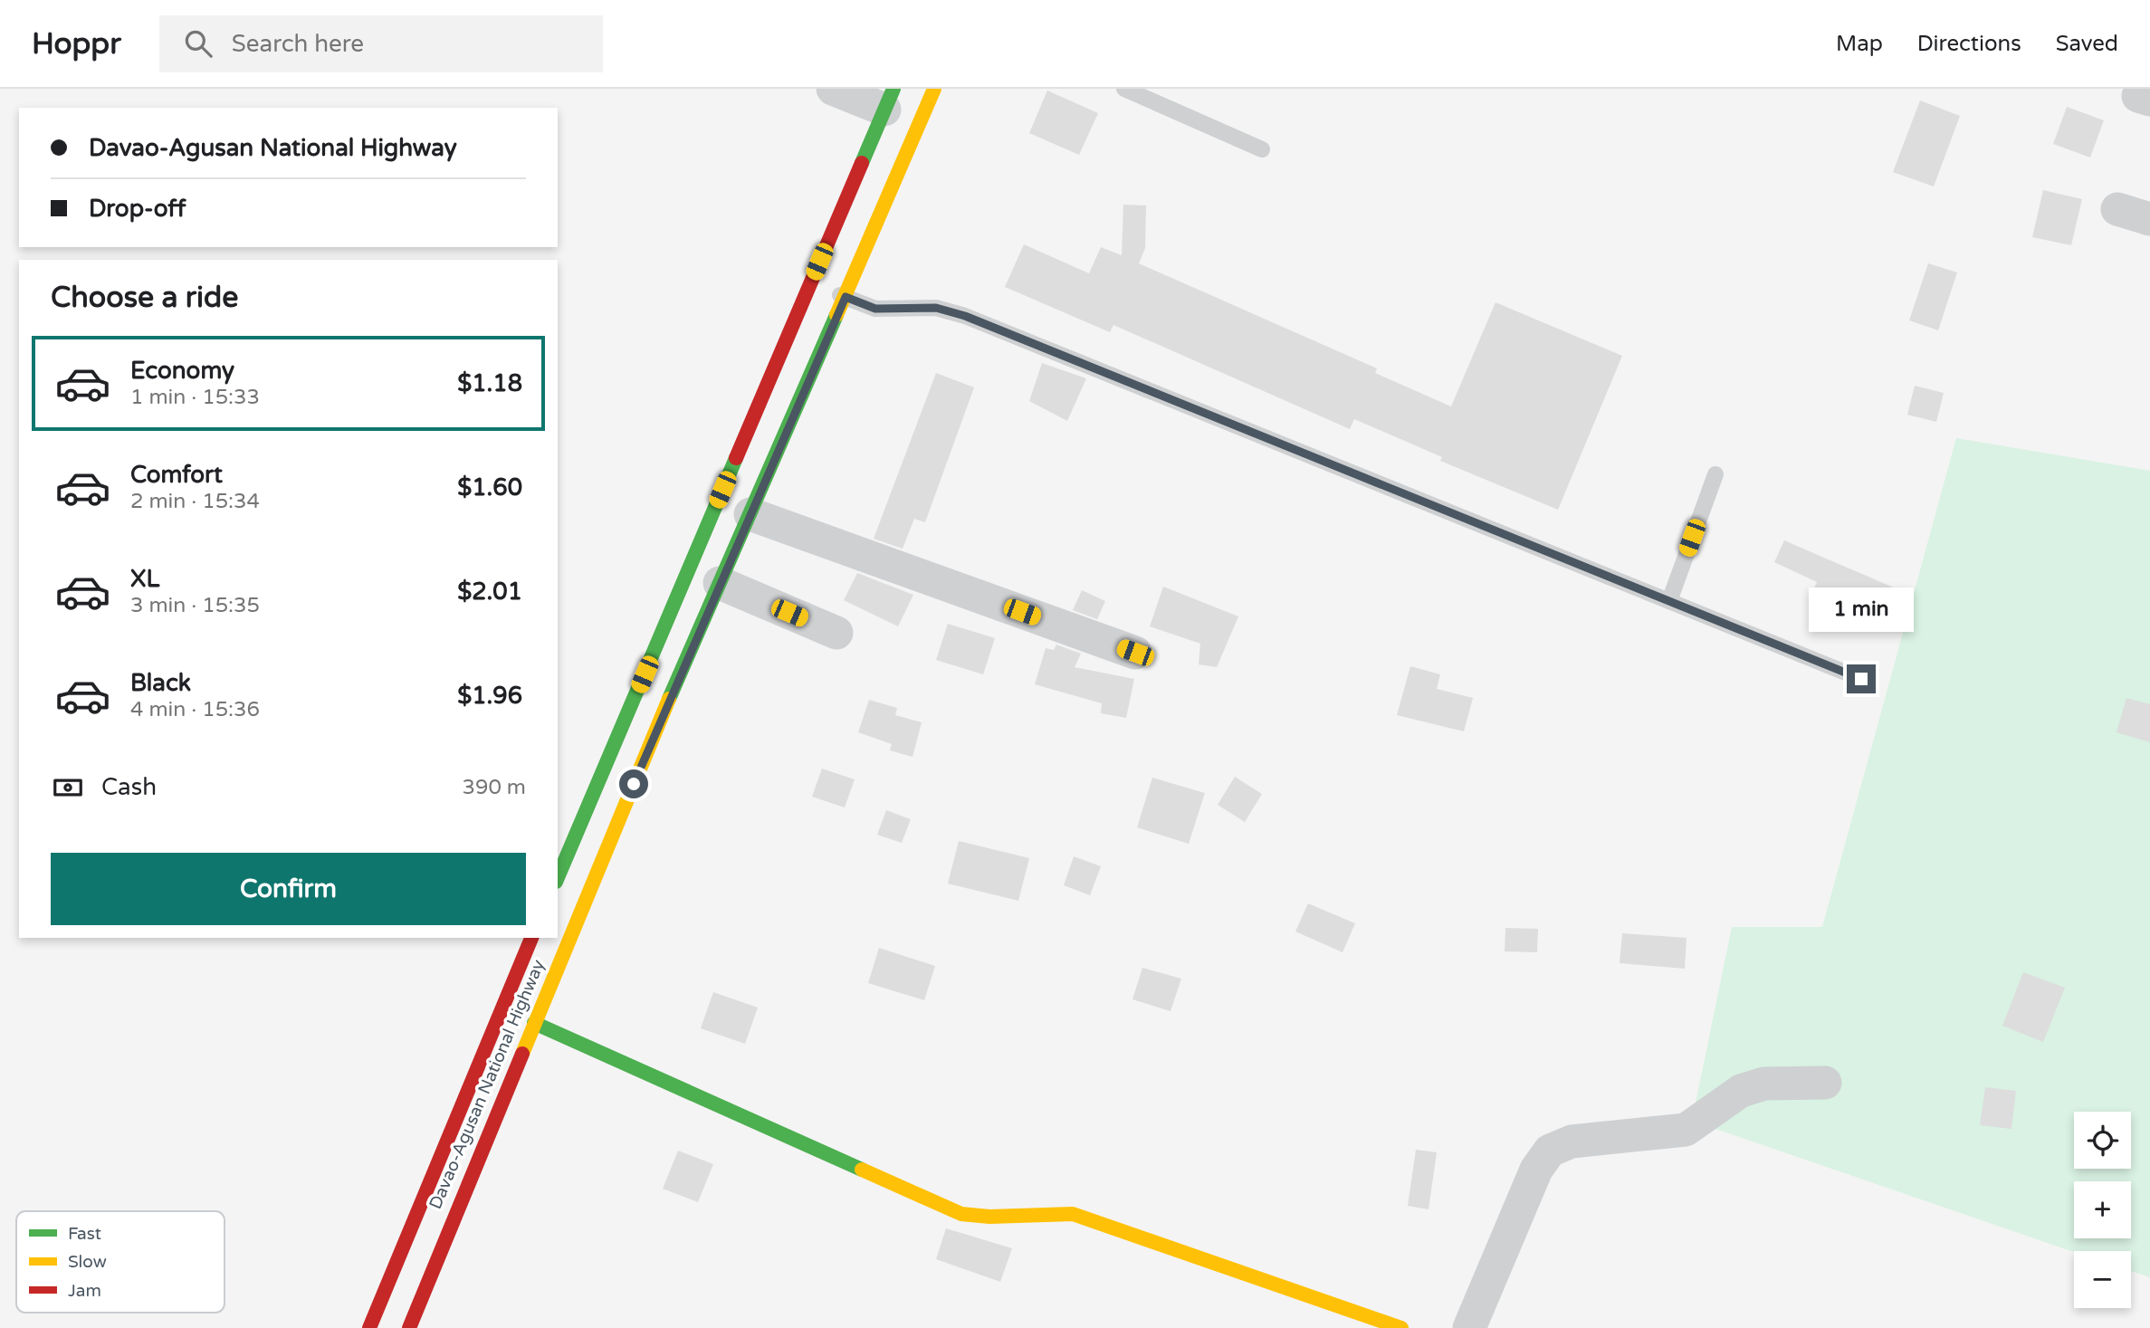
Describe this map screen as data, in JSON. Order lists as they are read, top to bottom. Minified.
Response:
{"streets":{"main road":["Davao-Agusan National Highway"]},"legend":["Fast","Slow","Jam"],"page":{"header":"Hoppr","search":"Search here","nav":["Map","Directions","Saved"],"banner":["Davao-Agusan National Highway","Drop-off"],"heading":"Choose a ride","list":[{"name":"Economy","note":"1 min · 15:33","value":"$1.18"},{"name":"Comfort","note":"2 min · 15:34","value":"$1.60"},{"name":"XL","note":"3 min · 15:35","value":"$2.01"},{"name":"Black","note":"4 min · 15:36","value":"$1.96"}],"bubble":"1 min","pay":["Cash","390 m"],"buttons":"Confirm","map_buttons":["+","−"]}}
